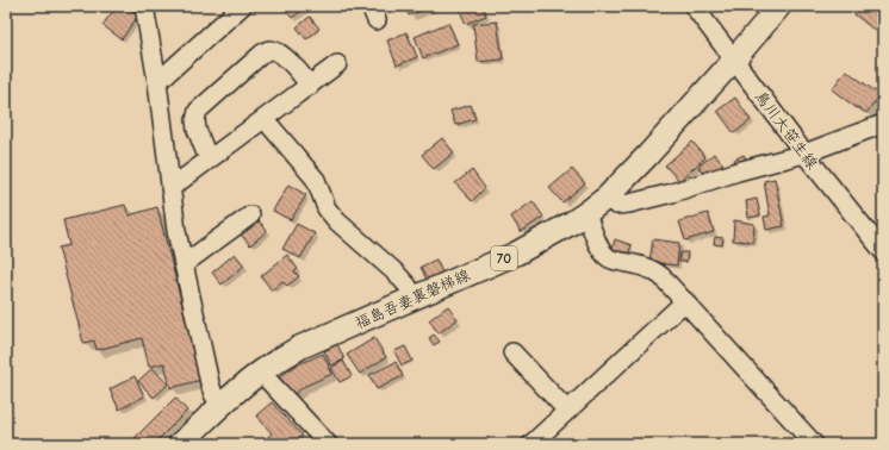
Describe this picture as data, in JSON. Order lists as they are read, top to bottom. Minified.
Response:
{"streets":{"main road":["70","福島吾妻裏磐梯線"],"street":["鳥川大笹生線"]},"crossings":[["鳥川大笹生線","福島吾妻裏磐梯線"]]}
